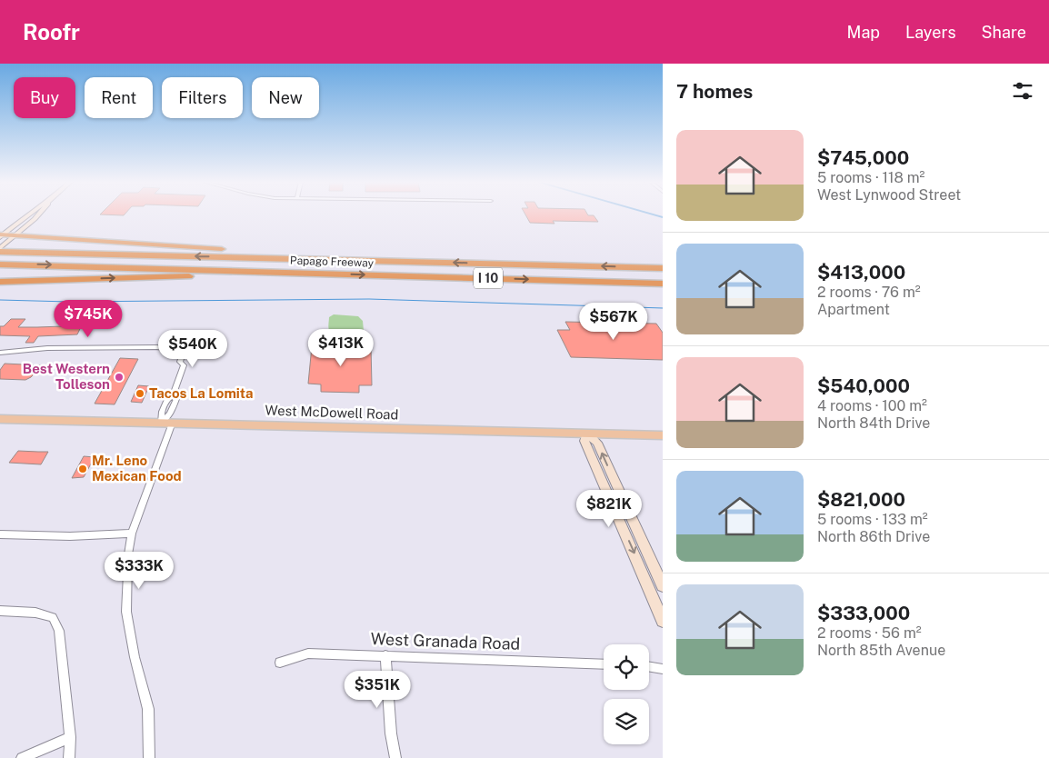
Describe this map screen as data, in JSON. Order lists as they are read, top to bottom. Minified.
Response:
{"streets":{"highway":["Papago Freeway","I 10"],"main road":["West McDowell Road"],"street":["West Granada Road"]},"places":["Best Western Tolleson","Tacos La Lomita","Mr. Leno Mexican Food"],"page":{"header":"Roofr","nav":["Map","Layers","Share"],"heading":"7 homes","chip":["Buy","Rent","Filters","New"],"list":[{"name":"$745,000","note":"5 rooms · 118 m² · West Lynwood Street"},{"name":"$413,000","note":"2 rooms · 76 m² · Apartment"},{"name":"$540,000","note":"4 rooms · 100 m² · North 84th Drive"},{"name":"$821,000","note":"5 rooms · 133 m² · North 86th Drive"},{"name":"$333,000","note":"2 rooms · 56 m² · North 85th Avenue"}],"price":["$745K","$567K","$413K","$540K","$821K","$333K","$351K"]}}
